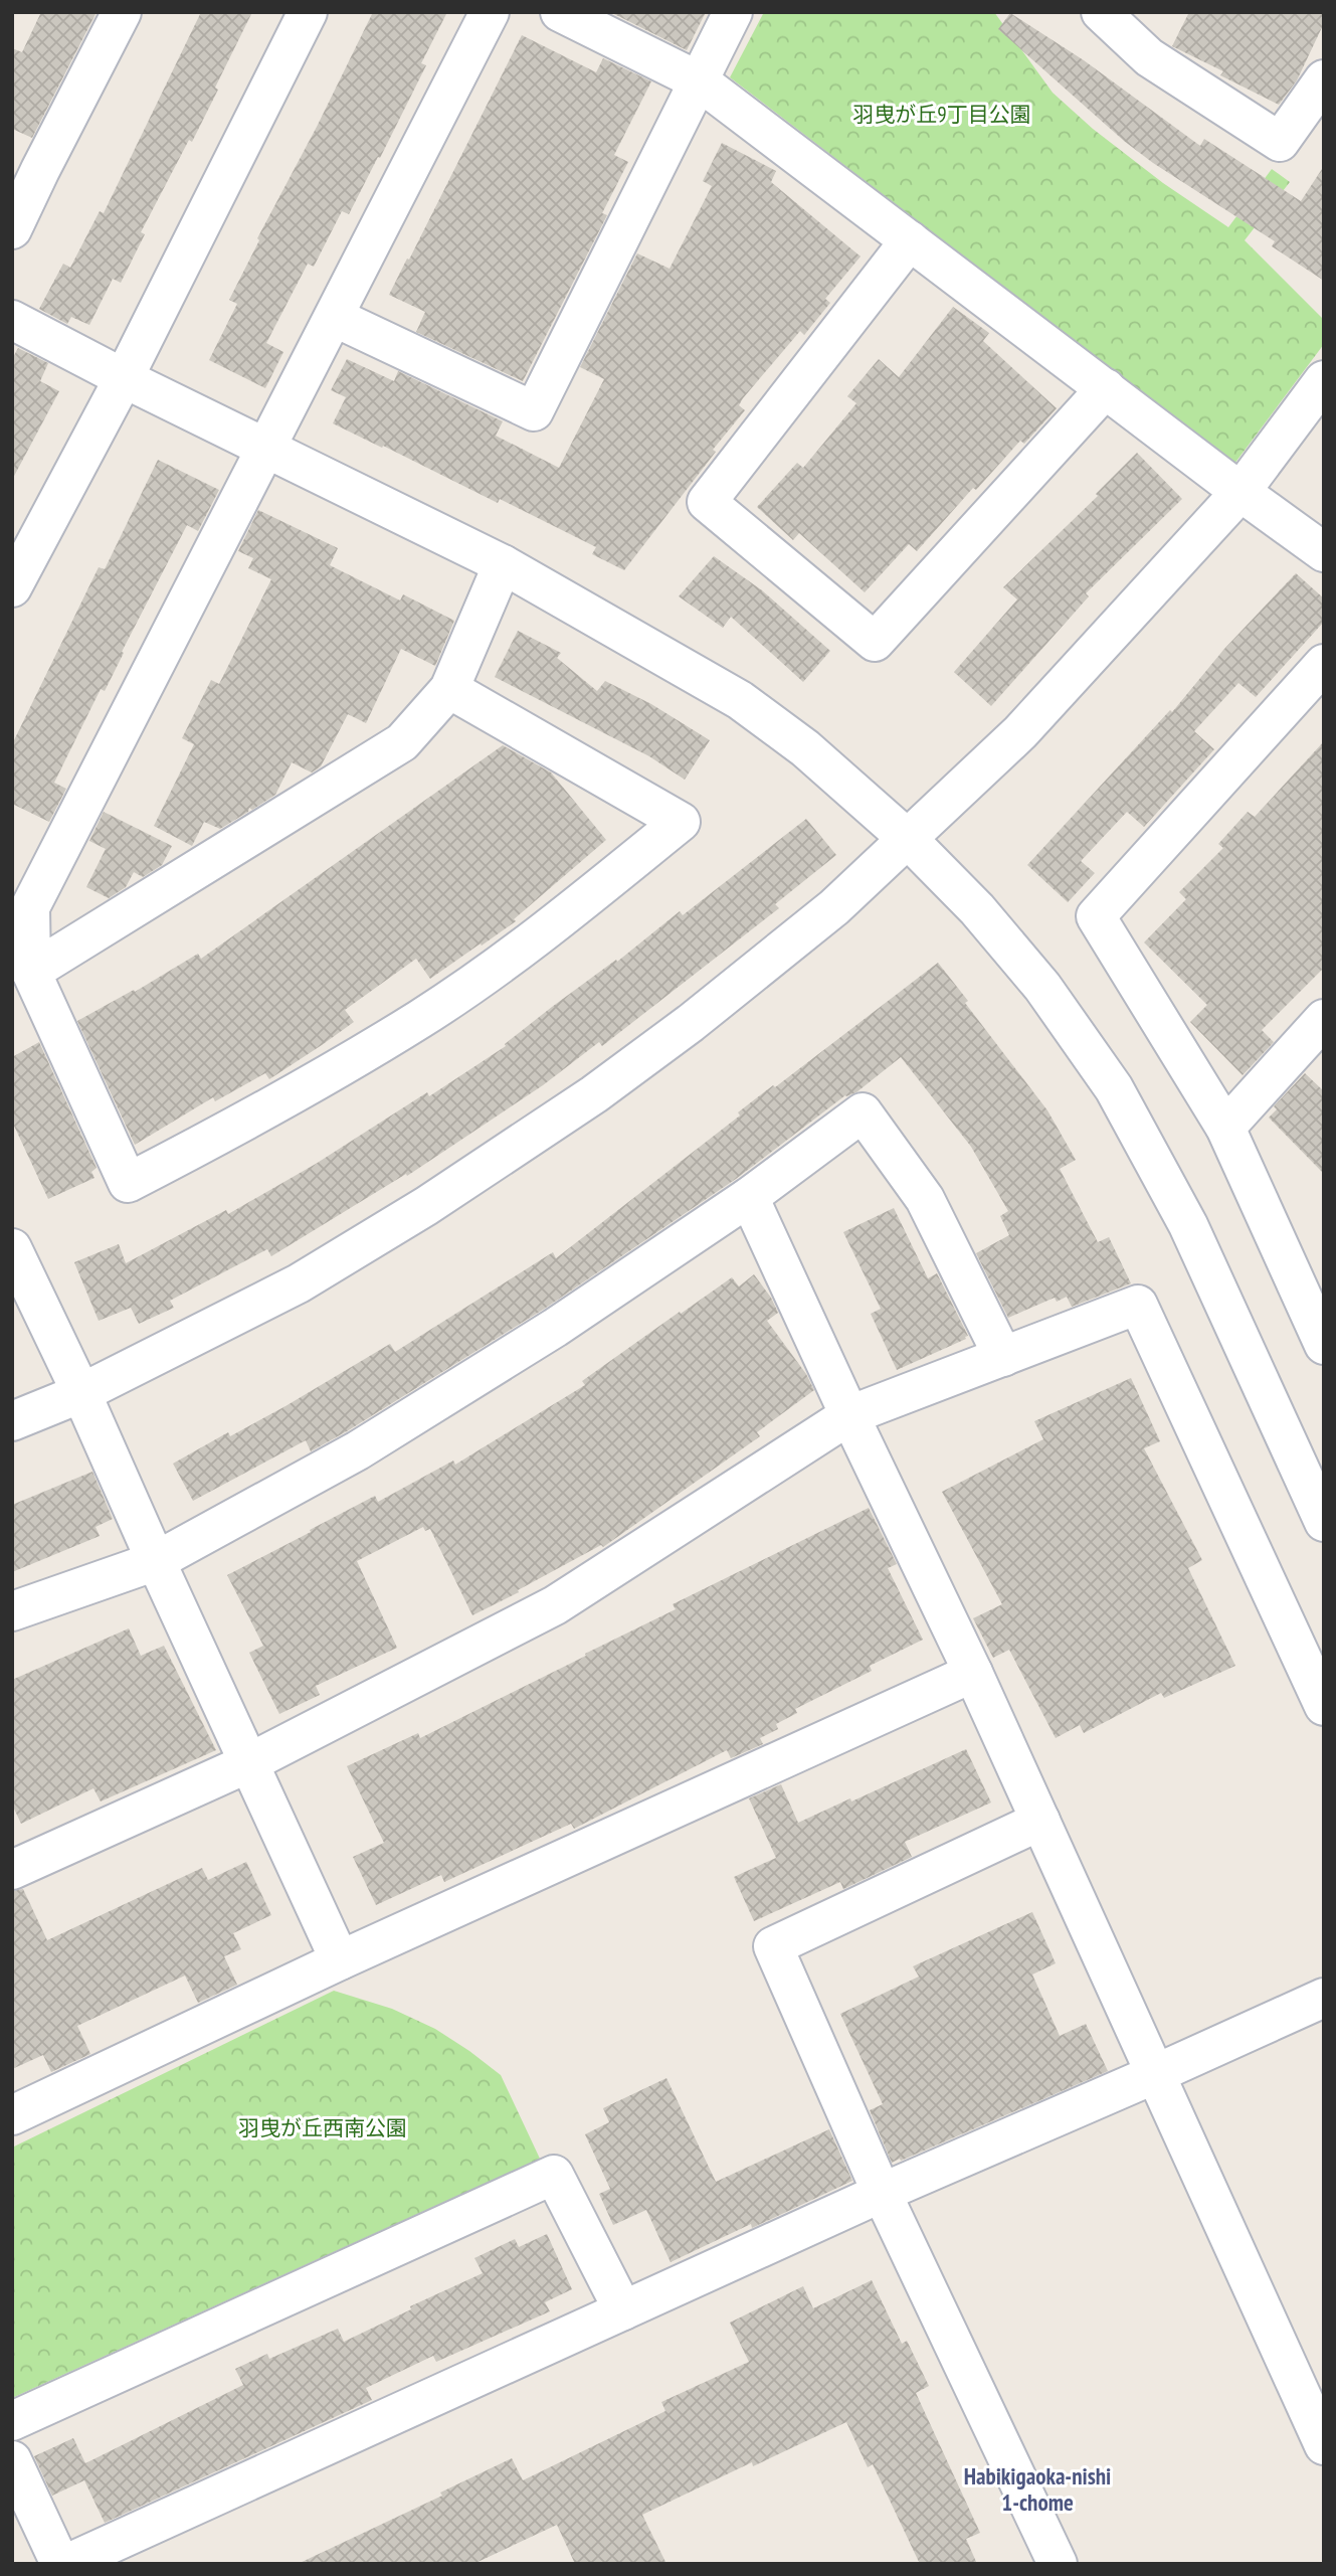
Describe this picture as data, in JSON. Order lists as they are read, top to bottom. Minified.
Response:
{"districts":["Habikigaoka-nishi 1-chome"],"parks":["羽曳が丘9丁目公園","羽曳が丘西南公園"]}
